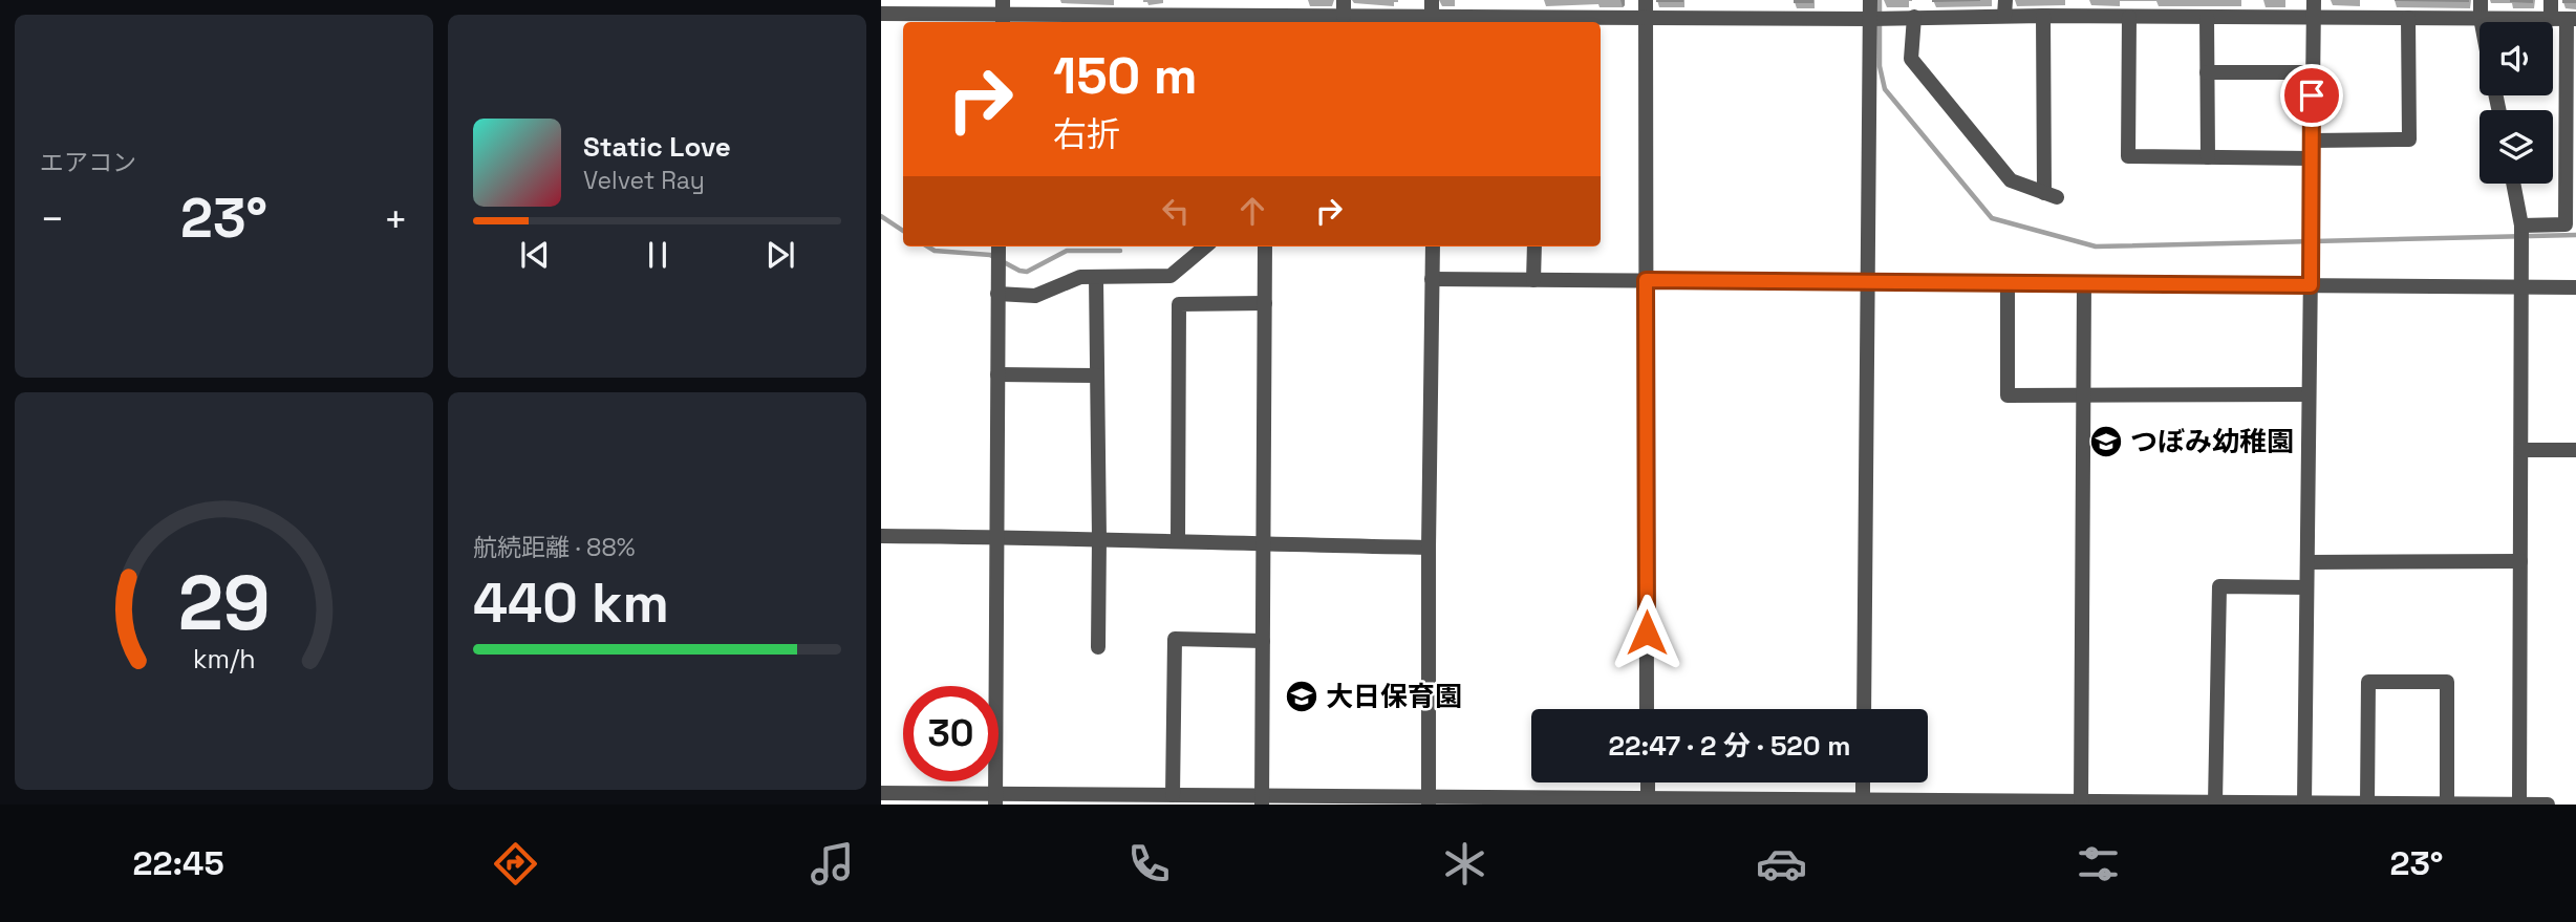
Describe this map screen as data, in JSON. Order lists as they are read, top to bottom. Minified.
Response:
{"places":{"school or university":["つぼみ幼稚園","大日保育園"]},"page":{"tile":["エアコン",["航続距離 · 88%","440 km"]],"turn":["150 m","右折"],"song":["Static Love","Velvet Ray"],"heat":["−","23°","+"],"limit":"30","trip":"22:47 · 2 分 · 520 m","tabs":["22:45","23°"],"gauge":["29","km/h"]}}
